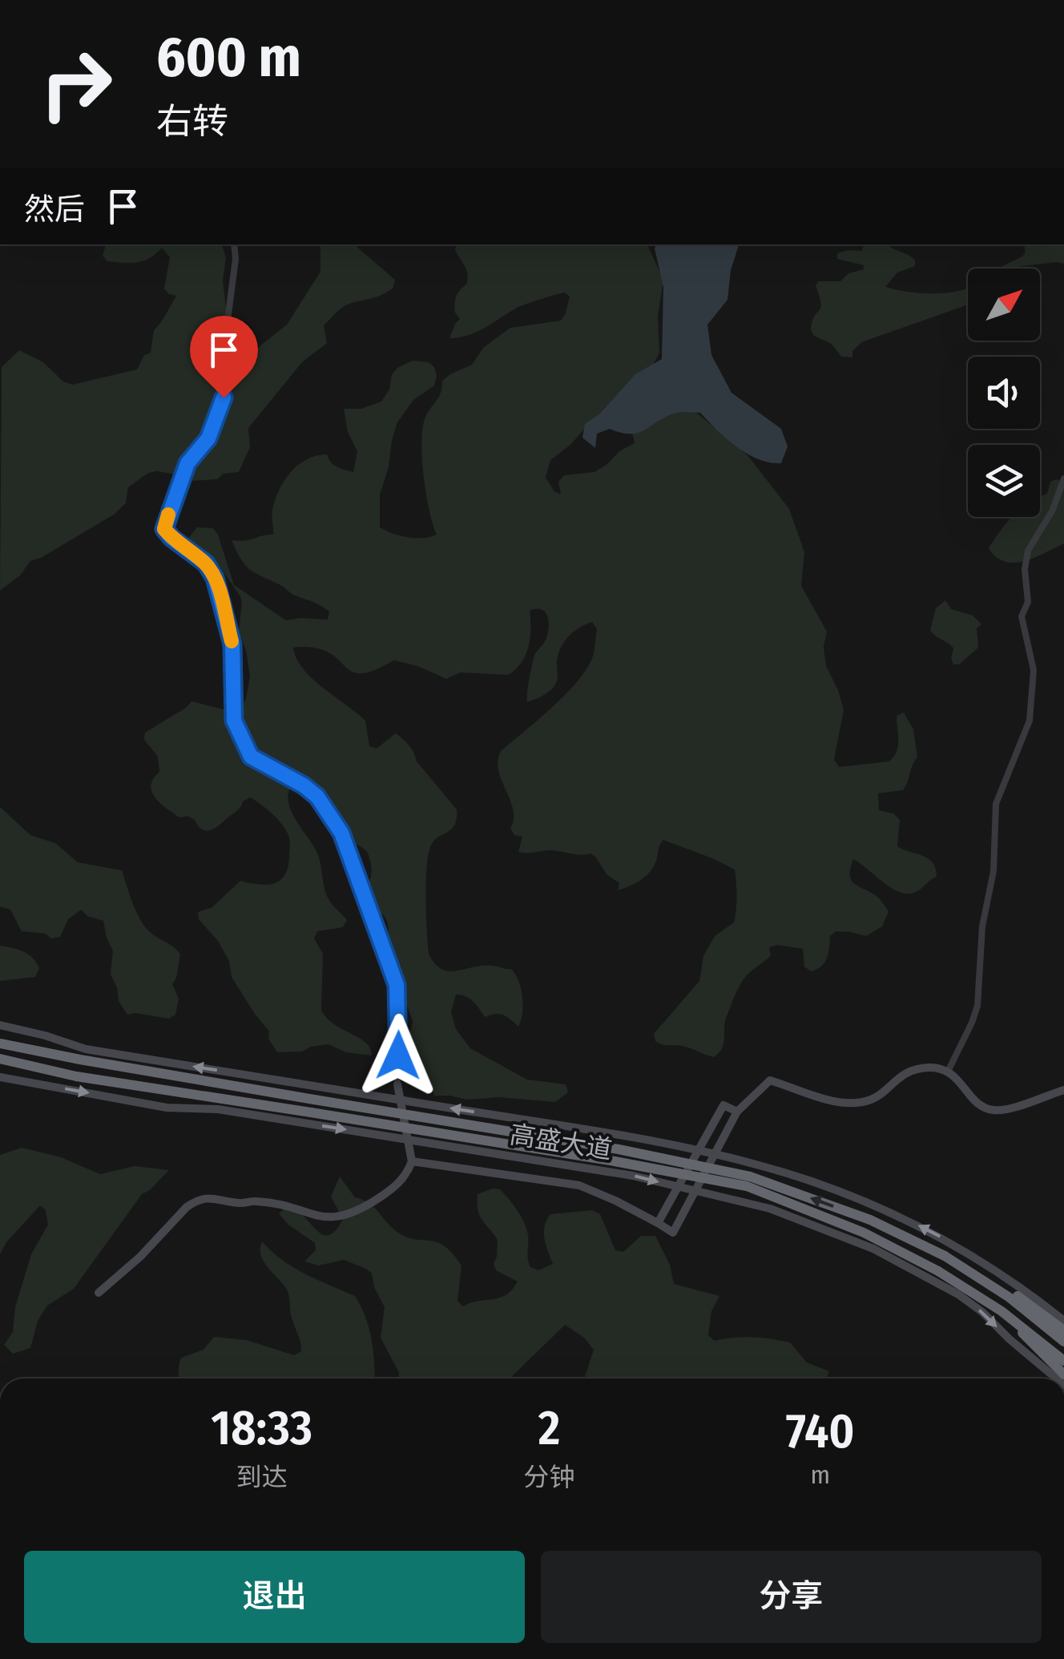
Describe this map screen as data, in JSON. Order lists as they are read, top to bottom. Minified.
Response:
{"streets":{"highway":["高盛大道"]},"north":"top right","page":{"turn":["600 m","右转"],"then":"然后","eta":["18:33","到达","2","分钟","740","m"],"buttons":["退出","分享"]}}
